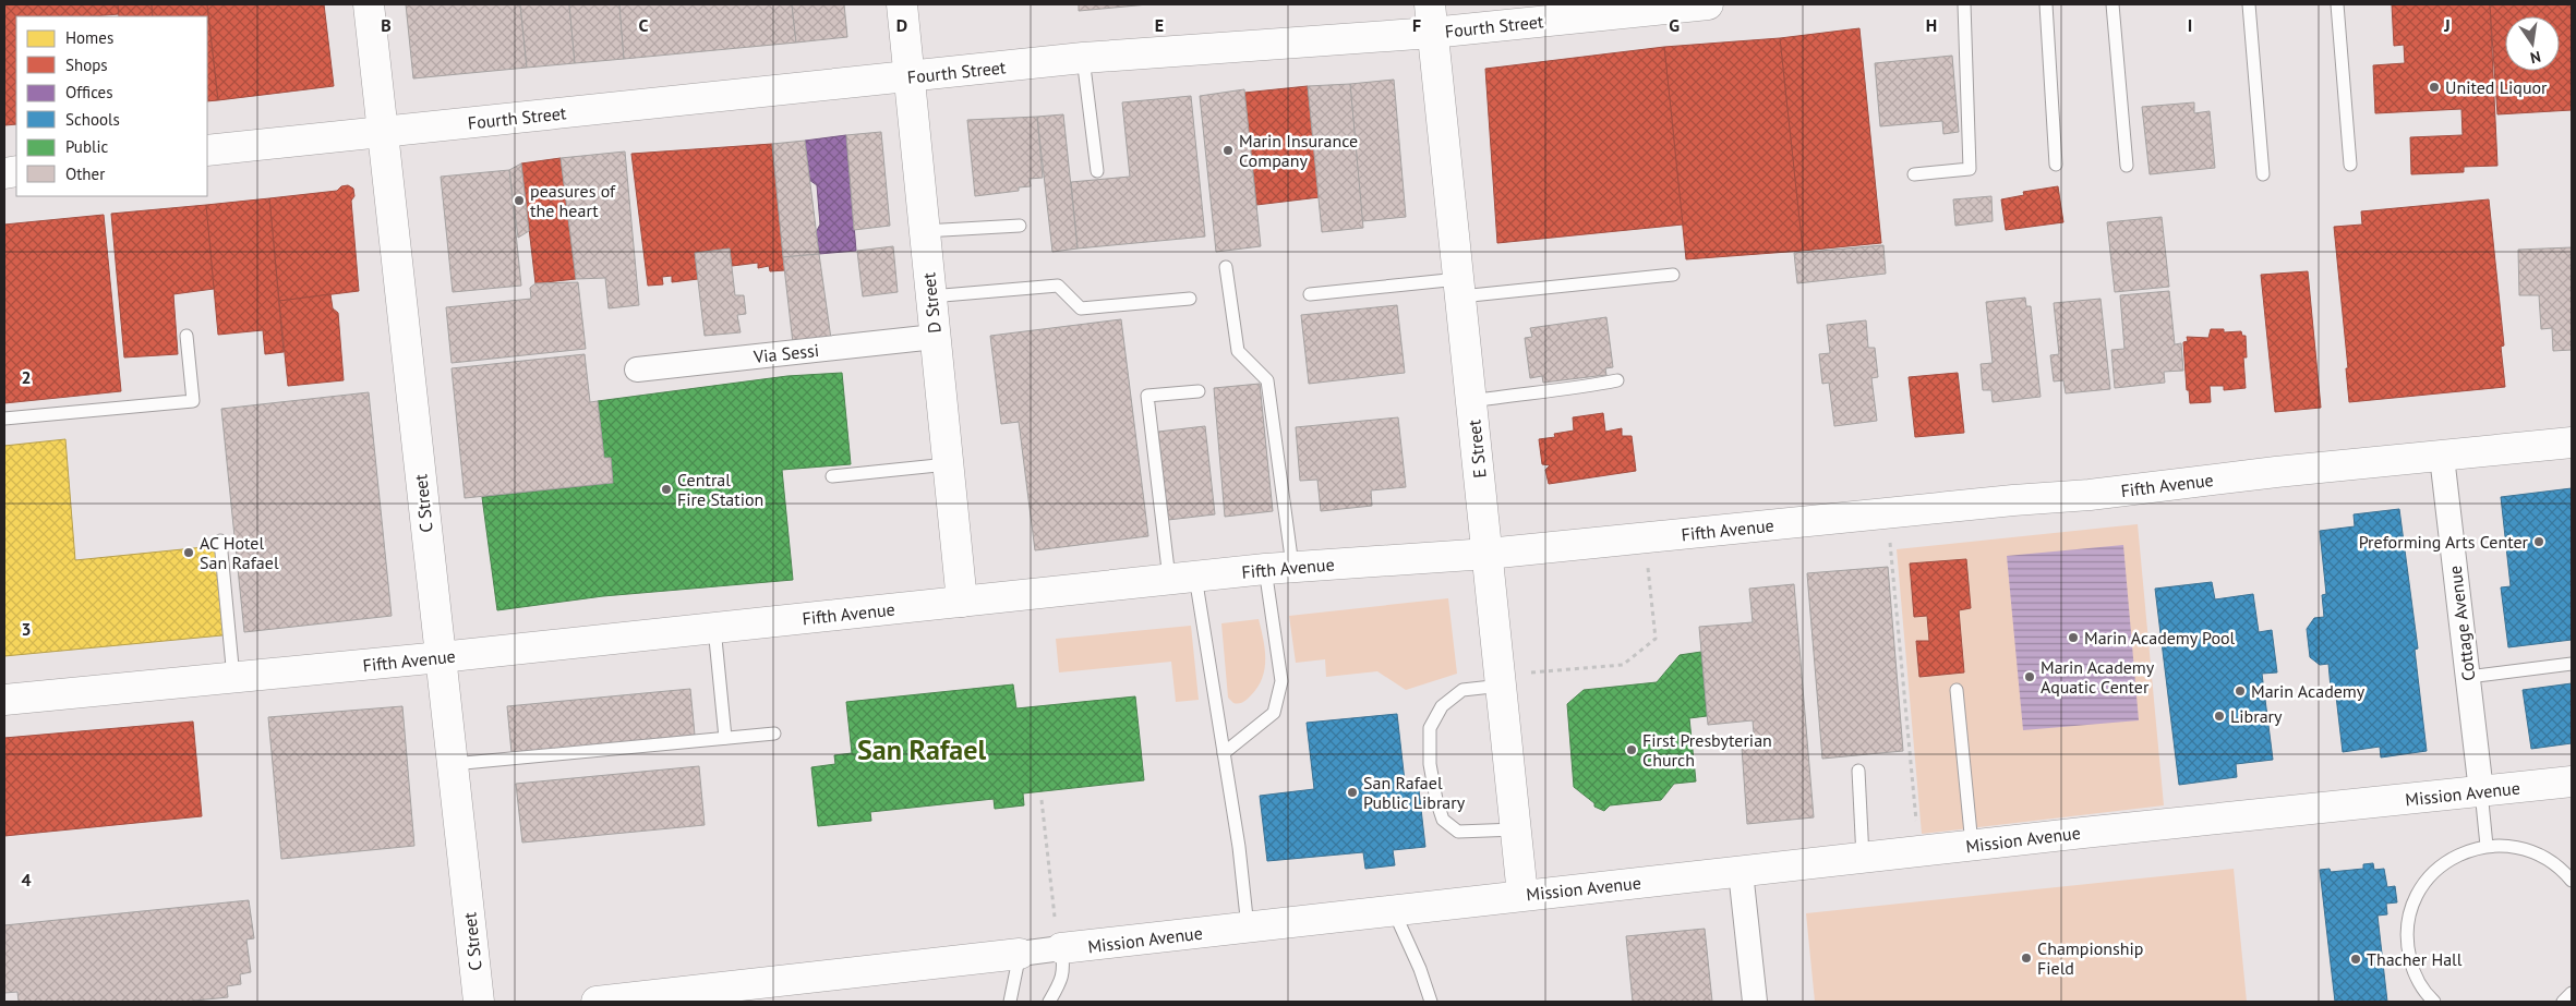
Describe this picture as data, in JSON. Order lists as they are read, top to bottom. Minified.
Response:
{"streets":{"street":["Fourth Street","D Street","Via Sessi","E Street","Fifth Avenue","C Street","Cottage Avenue","Mission Avenue"]},"crossings":[["Fourth Street","D Street"],["Fourth Street","E Street"],["Fourth Street","C Street"],["D Street","Via Sessi"],["D Street","Fifth Avenue"],["E Street","Fifth Avenue"],["E Street","Mission Avenue"],["Fifth Avenue","C Street"],["Fifth Avenue","Cottage Avenue"],["Cottage Avenue","Mission Avenue"]],"districts":["San Rafael"],"places":["United Liquor","Marin Insurance Company","peasures of the heart","Central Fire Station","Preforming Arts Center","AC Hotel San Rafael","Marin Academy Pool","Marin Academy Aquatic Center","Marin Academy","Library","First Presbyterian Church","San Rafael Public Library","Championship Field","Thacher Hall"],"legend":["Homes","Shops","Offices","Schools","Public","Other"],"north":"bottom","grid":{"columns":["B","C","D","E","F","G","H","I","J"],"rows":["2","3","4"]}}
